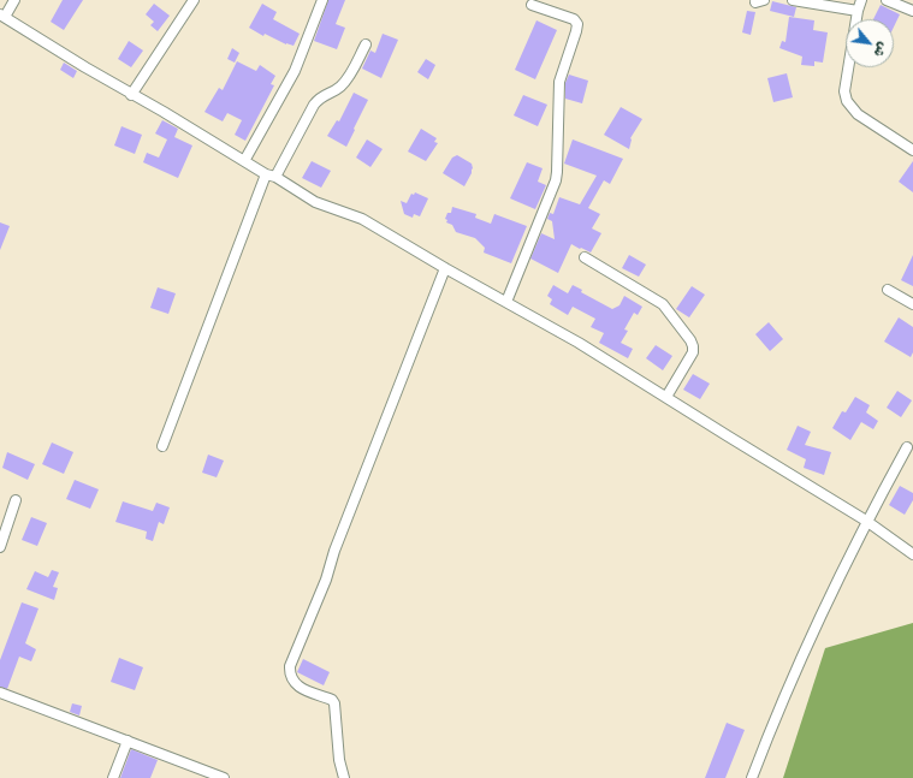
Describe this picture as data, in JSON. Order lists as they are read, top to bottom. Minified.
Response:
{"north":"bottom right"}
